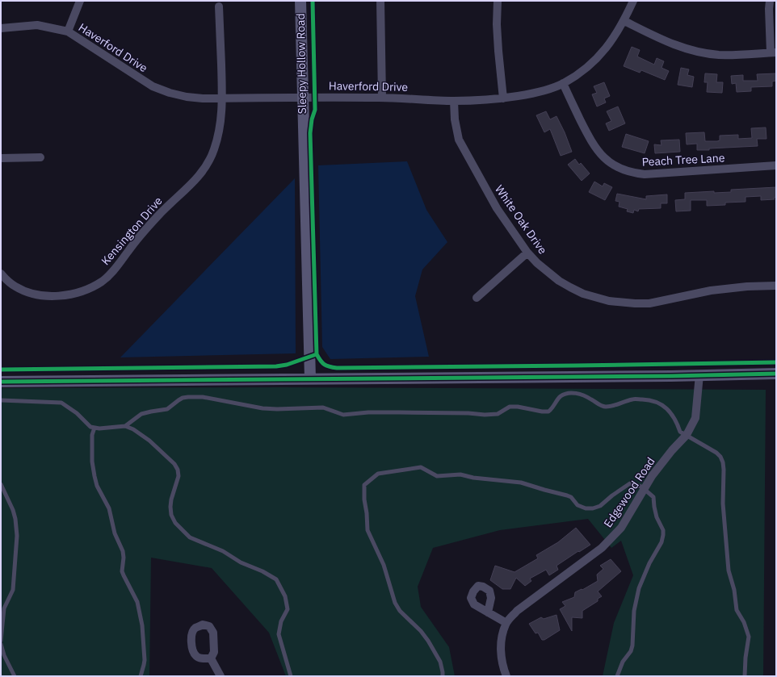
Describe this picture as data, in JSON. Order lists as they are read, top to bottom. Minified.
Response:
{"streets":{"street":["Haverford Drive","Sleepy Hollow Road","Peach Tree Lane","White Oak Drive","Kensington Drive","Edgewood Road"]},"crossings":[["Haverford Drive","Sleepy Hollow Road"],["Haverford Drive","Peach Tree Lane"],["Haverford Drive","White Oak Drive"],["Haverford Drive","Kensington Drive"]]}
